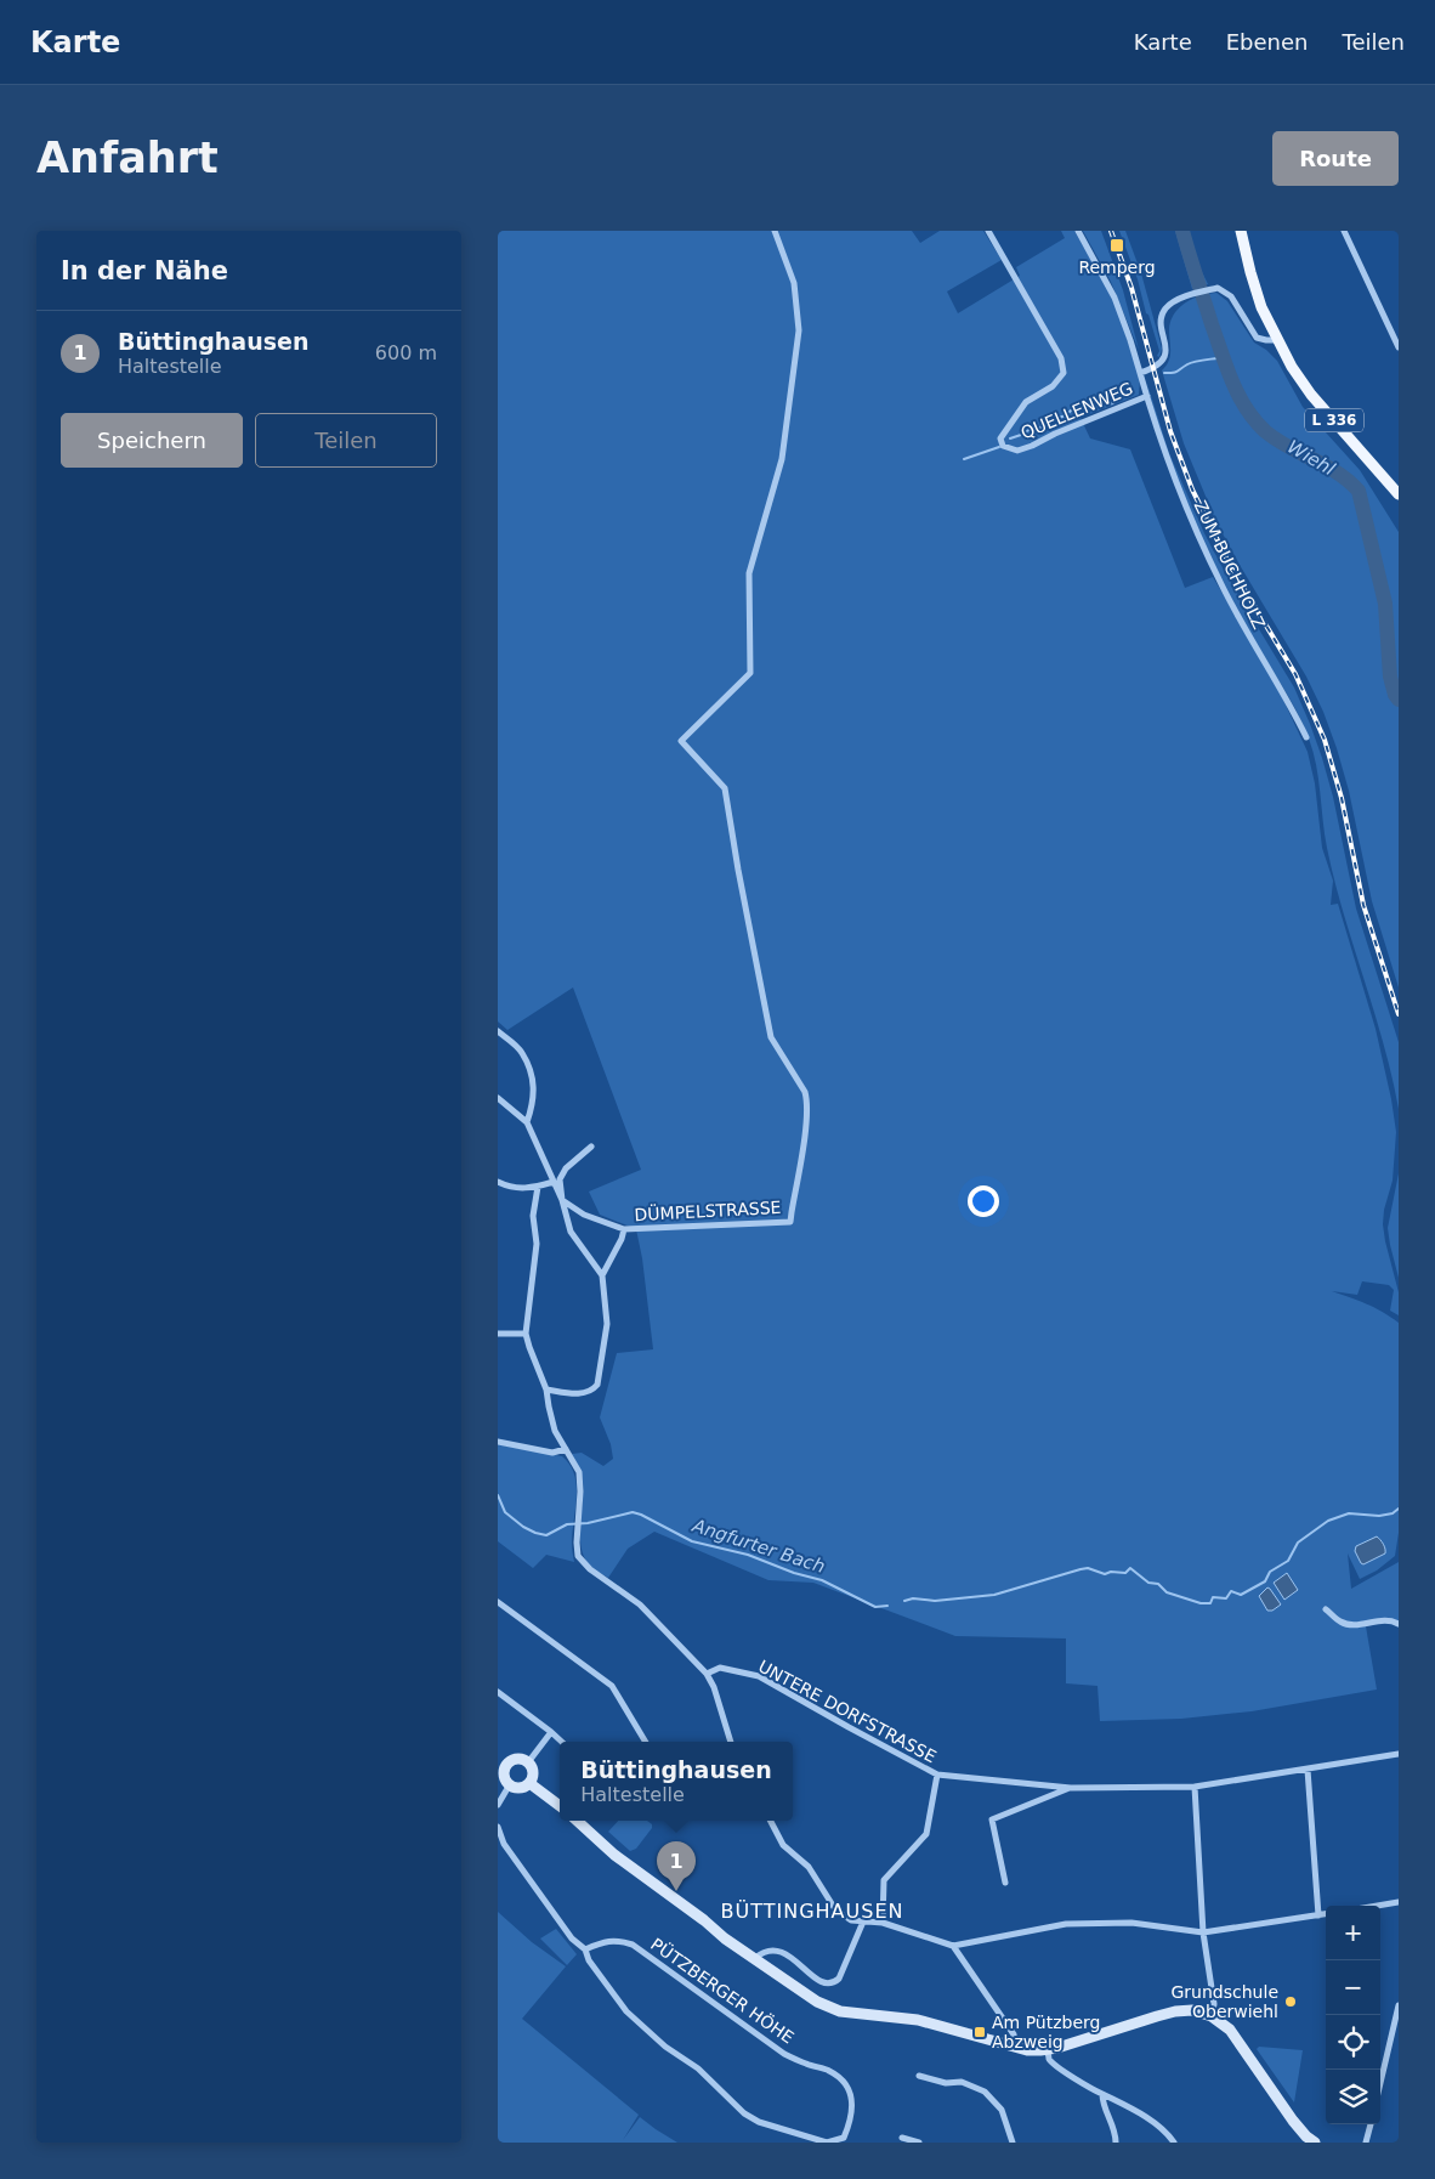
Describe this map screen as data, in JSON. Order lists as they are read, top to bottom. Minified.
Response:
{"streets":{"main road":["L 336"],"street":["QUELLENWEG","ZUM BUCHHOLZ","DÜMPELSTRASSE","UNTERE DORFSTRASSE","PÜTZBERGER HÖHE"]},"crossings":[["QUELLENWEG","ZUM BUCHHOLZ"]],"districts":["BÜTTINGHAUSEN"],"water":["Wiehl","Angfurter Bach"],"places":{"transit":["Remperg","Am Pützberg Abzweig"],"other":["Grundschule Oberwiehl"]},"page":{"header":"Karte","nav":["Karte","Ebenen","Teilen"],"buttons":["Route",["Speichern","Teilen"]],"title":"Anfahrt","heading":"In der Nähe","list":[{"mark":"1","name":"Büttinghausen","note":"Haltestelle","value":"600 m"}],"popup":["Büttinghausen","Haltestelle"],"pins":"1","map_buttons":["+","−"]}}
